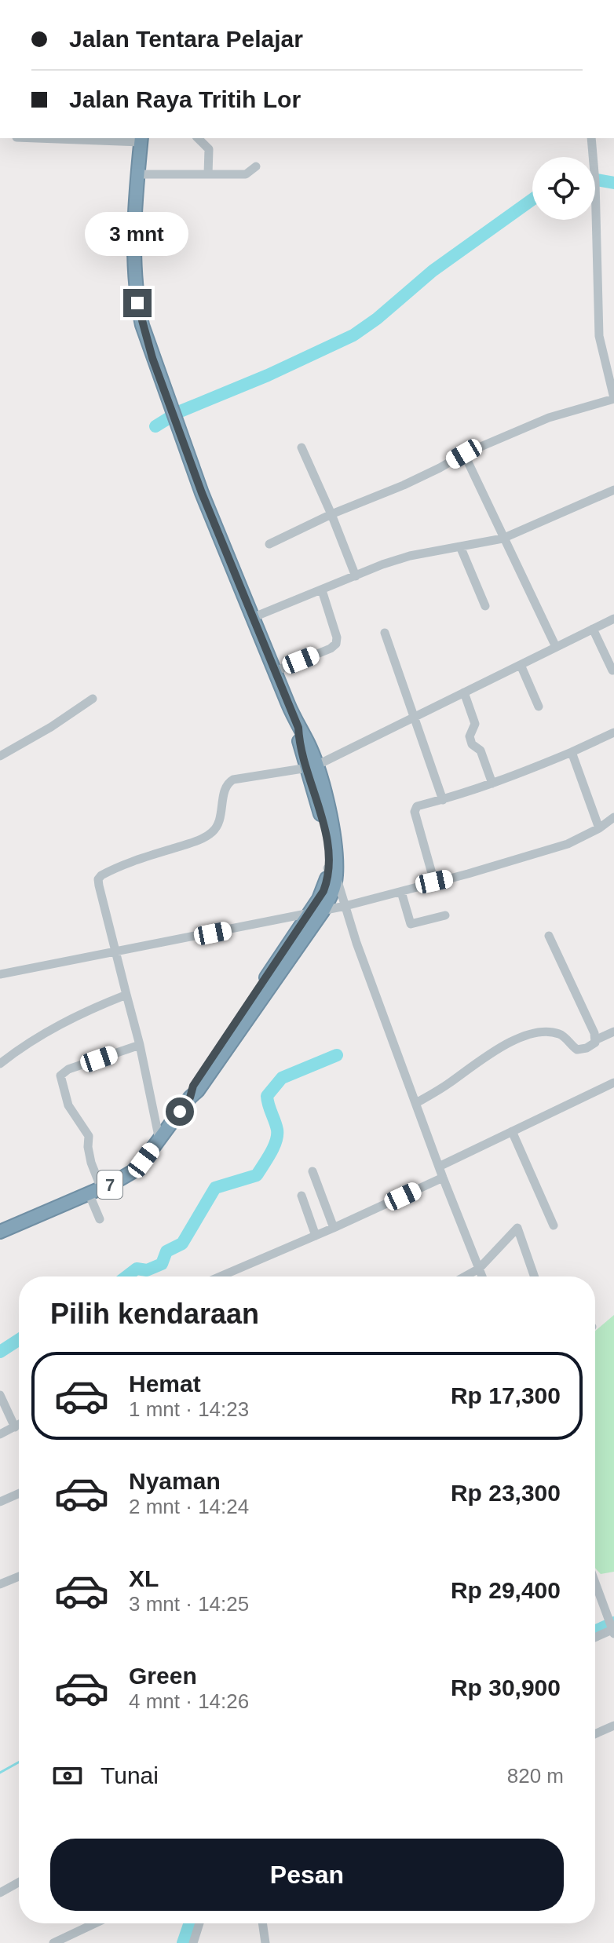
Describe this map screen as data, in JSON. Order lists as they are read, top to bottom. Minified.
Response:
{"streets":{"highway":["7"]},"page":{"banner":["Jalan Tentara Pelajar","Jalan Raya Tritih Lor"],"bubble":"3 mnt","heading":"Pilih kendaraan","list":[{"name":"Hemat","note":"1 mnt · 14:23","value":"Rp 17,300"},{"name":"Nyaman","note":"2 mnt · 14:24","value":"Rp 23,300"},{"name":"XL","note":"3 mnt · 14:25","value":"Rp 29,400"},{"name":"Green","note":"4 mnt · 14:26","value":"Rp 30,900"}],"pay":["Tunai","820 m"],"buttons":"Pesan"}}
